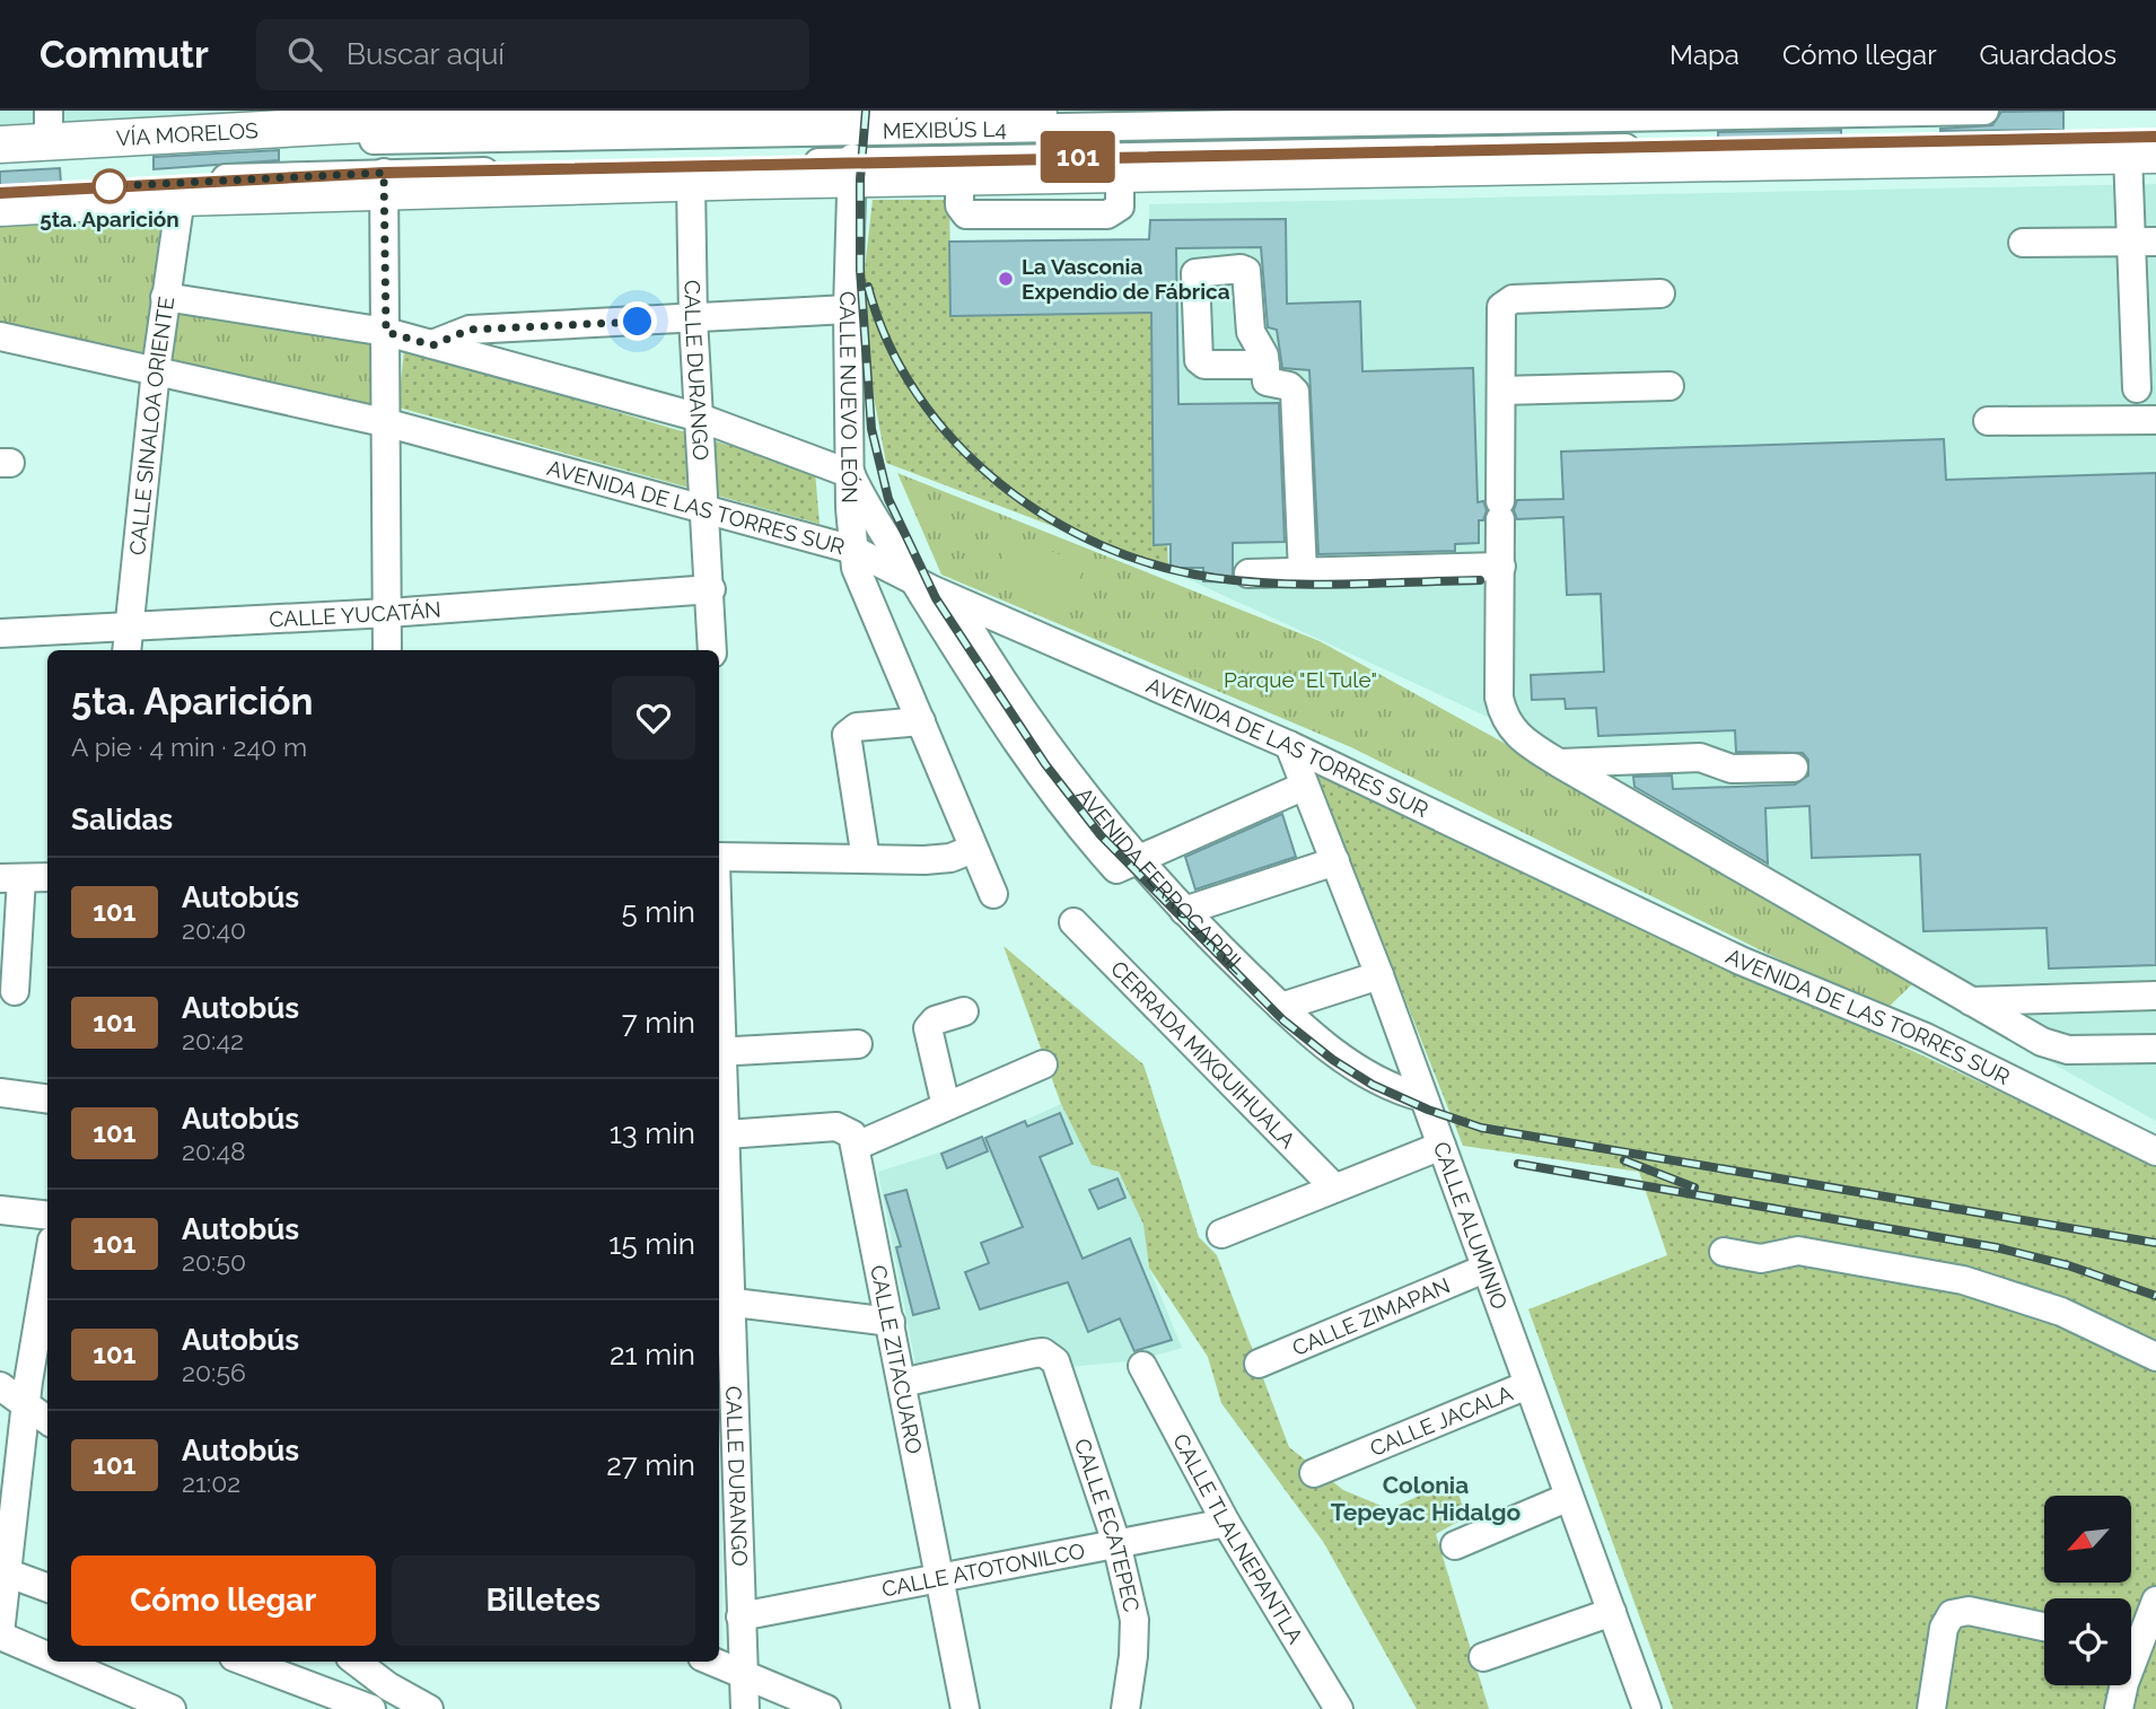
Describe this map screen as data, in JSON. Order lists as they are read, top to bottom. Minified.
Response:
{"streets":{"main road":["VÍA MORELOS"],"street":["MEXIBÚS L4","CALLE DURANGO","CALLE NUEVO LEÓN","CALLE SINALOA ORIENTE","AVENIDA DE LAS TORRES SUR","CALLE YUCATÁN","AVENIDA FERROCARRIL","CERRADA MIXQUIHUALA","CALLE ALUMINIO","CALLE ZIMAPAN","CALLE ZITACUARO","CALLE JACALA","CALLE ECATEPEC","CALLE TLALNEPANTLA","CALLE ATOTONILCO"]},"crossings":[["MEXIBÚS L4","VÍA MORELOS"],["MEXIBÚS L4","CALLE NUEVO LEÓN"],["VÍA MORELOS","CALLE NUEVO LEÓN"],["CALLE DURANGO","AVENIDA DE LAS TORRES SUR"],["CALLE DURANGO","CALLE YUCATÁN"],["CALLE DURANGO","CALLE ATOTONILCO"],["CALLE NUEVO LEÓN","AVENIDA DE LAS TORRES SUR"],["CALLE NUEVO LEÓN","AVENIDA FERROCARRIL"],["CALLE SINALOA ORIENTE","AVENIDA DE LAS TORRES SUR"],["CALLE SINALOA ORIENTE","CALLE YUCATÁN"],["AVENIDA DE LAS TORRES SUR","AVENIDA FERROCARRIL"],["AVENIDA DE LAS TORRES SUR","CALLE ALUMINIO"],["AVENIDA FERROCARRIL","CALLE ALUMINIO"],["CALLE ALUMINIO","CALLE ZIMAPAN"],["CALLE ALUMINIO","CALLE JACALA"],["CALLE ZITACUARO","CALLE ECATEPEC"],["CALLE ZITACUARO","CALLE ATOTONILCO"],["CALLE ECATEPEC","CALLE ATOTONILCO"],["CALLE TLALNEPANTLA","CALLE ATOTONILCO"]],"districts":["Colonia Tepeyac Hidalgo"],"parks":["Parque \"El Tule\""],"places":["5ta. Aparición","La Vasconia Expendio de Fábrica"],"lines":["bus line 101"],"north":"bottom left","page":{"header":"Commutr","search":"Buscar aquí","nav":["Mapa","Cómo llegar","Guardados"],"on_map":"101","heading":[["5ta. Aparición","A pie · 4 min · 240 m"],"Salidas"],"list":[{"mark":"101","name":"Autobús","note":"20:40","value":"5 min"},{"mark":"101","name":"Autobús","note":"20:42","value":"7 min"},{"mark":"101","name":"Autobús","note":"20:48","value":"13 min"},{"mark":"101","name":"Autobús","note":"20:50","value":"15 min"},{"mark":"101","name":"Autobús","note":"20:56","value":"21 min"},{"mark":"101","name":"Autobús","note":"21:02","value":"27 min"}],"buttons":["Cómo llegar","Billetes"]}}
